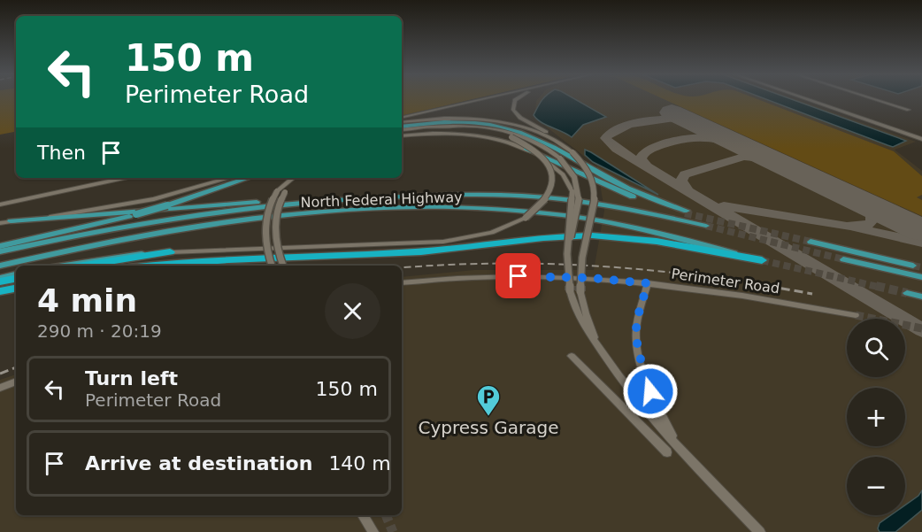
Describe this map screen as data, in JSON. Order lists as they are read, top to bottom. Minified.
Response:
{"streets":{"main road":["North Federal Highway"],"street":["Perimeter Road"]},"places":{"parking":["Cypress Garage"]},"page":{"turn":["150 m","Perimeter Road"],"then":"Then","heading":["4 min","290 m · 20:19"],"map_buttons":["+","−"],"list":[{"name":"Turn left","note":"Perimeter Road","value":"150 m"},{"name":"Arrive at destination","value":"140 m"}]}}
